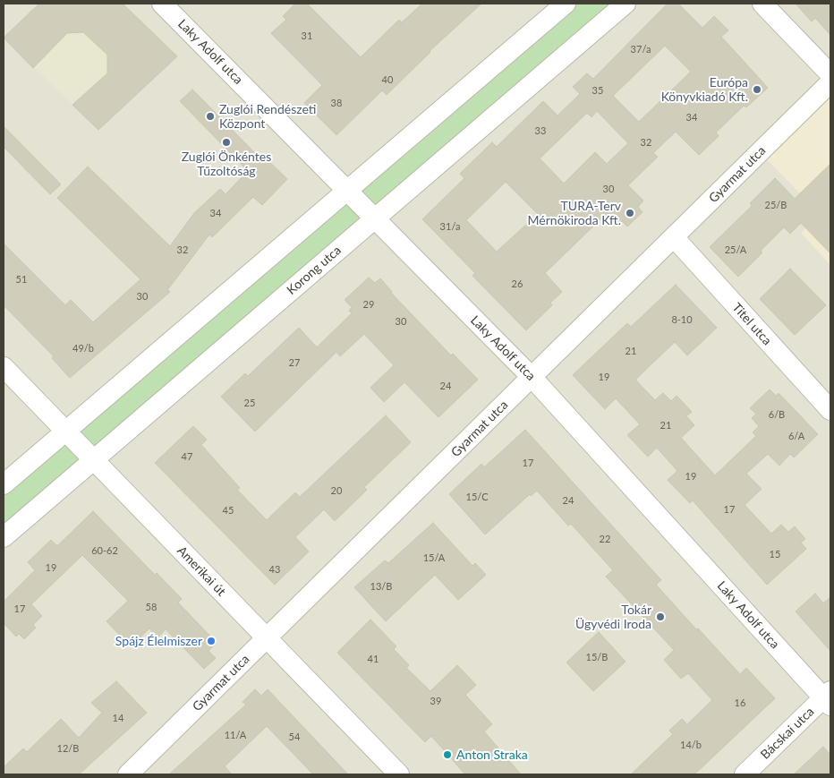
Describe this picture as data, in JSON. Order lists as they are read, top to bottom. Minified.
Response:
{"streets":{"street":["Laky Adolf utca","Gyarmat utca","Korong utca","Titel utca","Amerikai út","Bácskai utca"]},"crossings":[["Laky Adolf utca","Gyarmat utca"],["Laky Adolf utca","Korong utca"],["Laky Adolf utca","Bácskai utca"],["Gyarmat utca","Titel utca"],["Gyarmat utca","Amerikai út"],["Korong utca","Amerikai út"]],"places":["Európa Könyvkiadó Kft.","Zuglói Rendészeti Központ","Zuglói Önkéntes Tűzoltóság","TURA-Terv Mérnökiroda Kft.","Tokár Ügyvédi Iroda","Spájz Élelmiszer","Anton Straka"],"house_numbers":["31","37/a","40","35","38","34","33","32","30","25/B","34","31/a","32","25/A","51","26","30","29","8-10","30","49/b","21","27","19","24","25","6/B","21","6/A","47","17","19","20","15/C","24","17","45","22","60-62","15","15/A","19","43","13/B","58","17","15/B","41","39","16","14","11/A","54","14/b","12/B"]}
